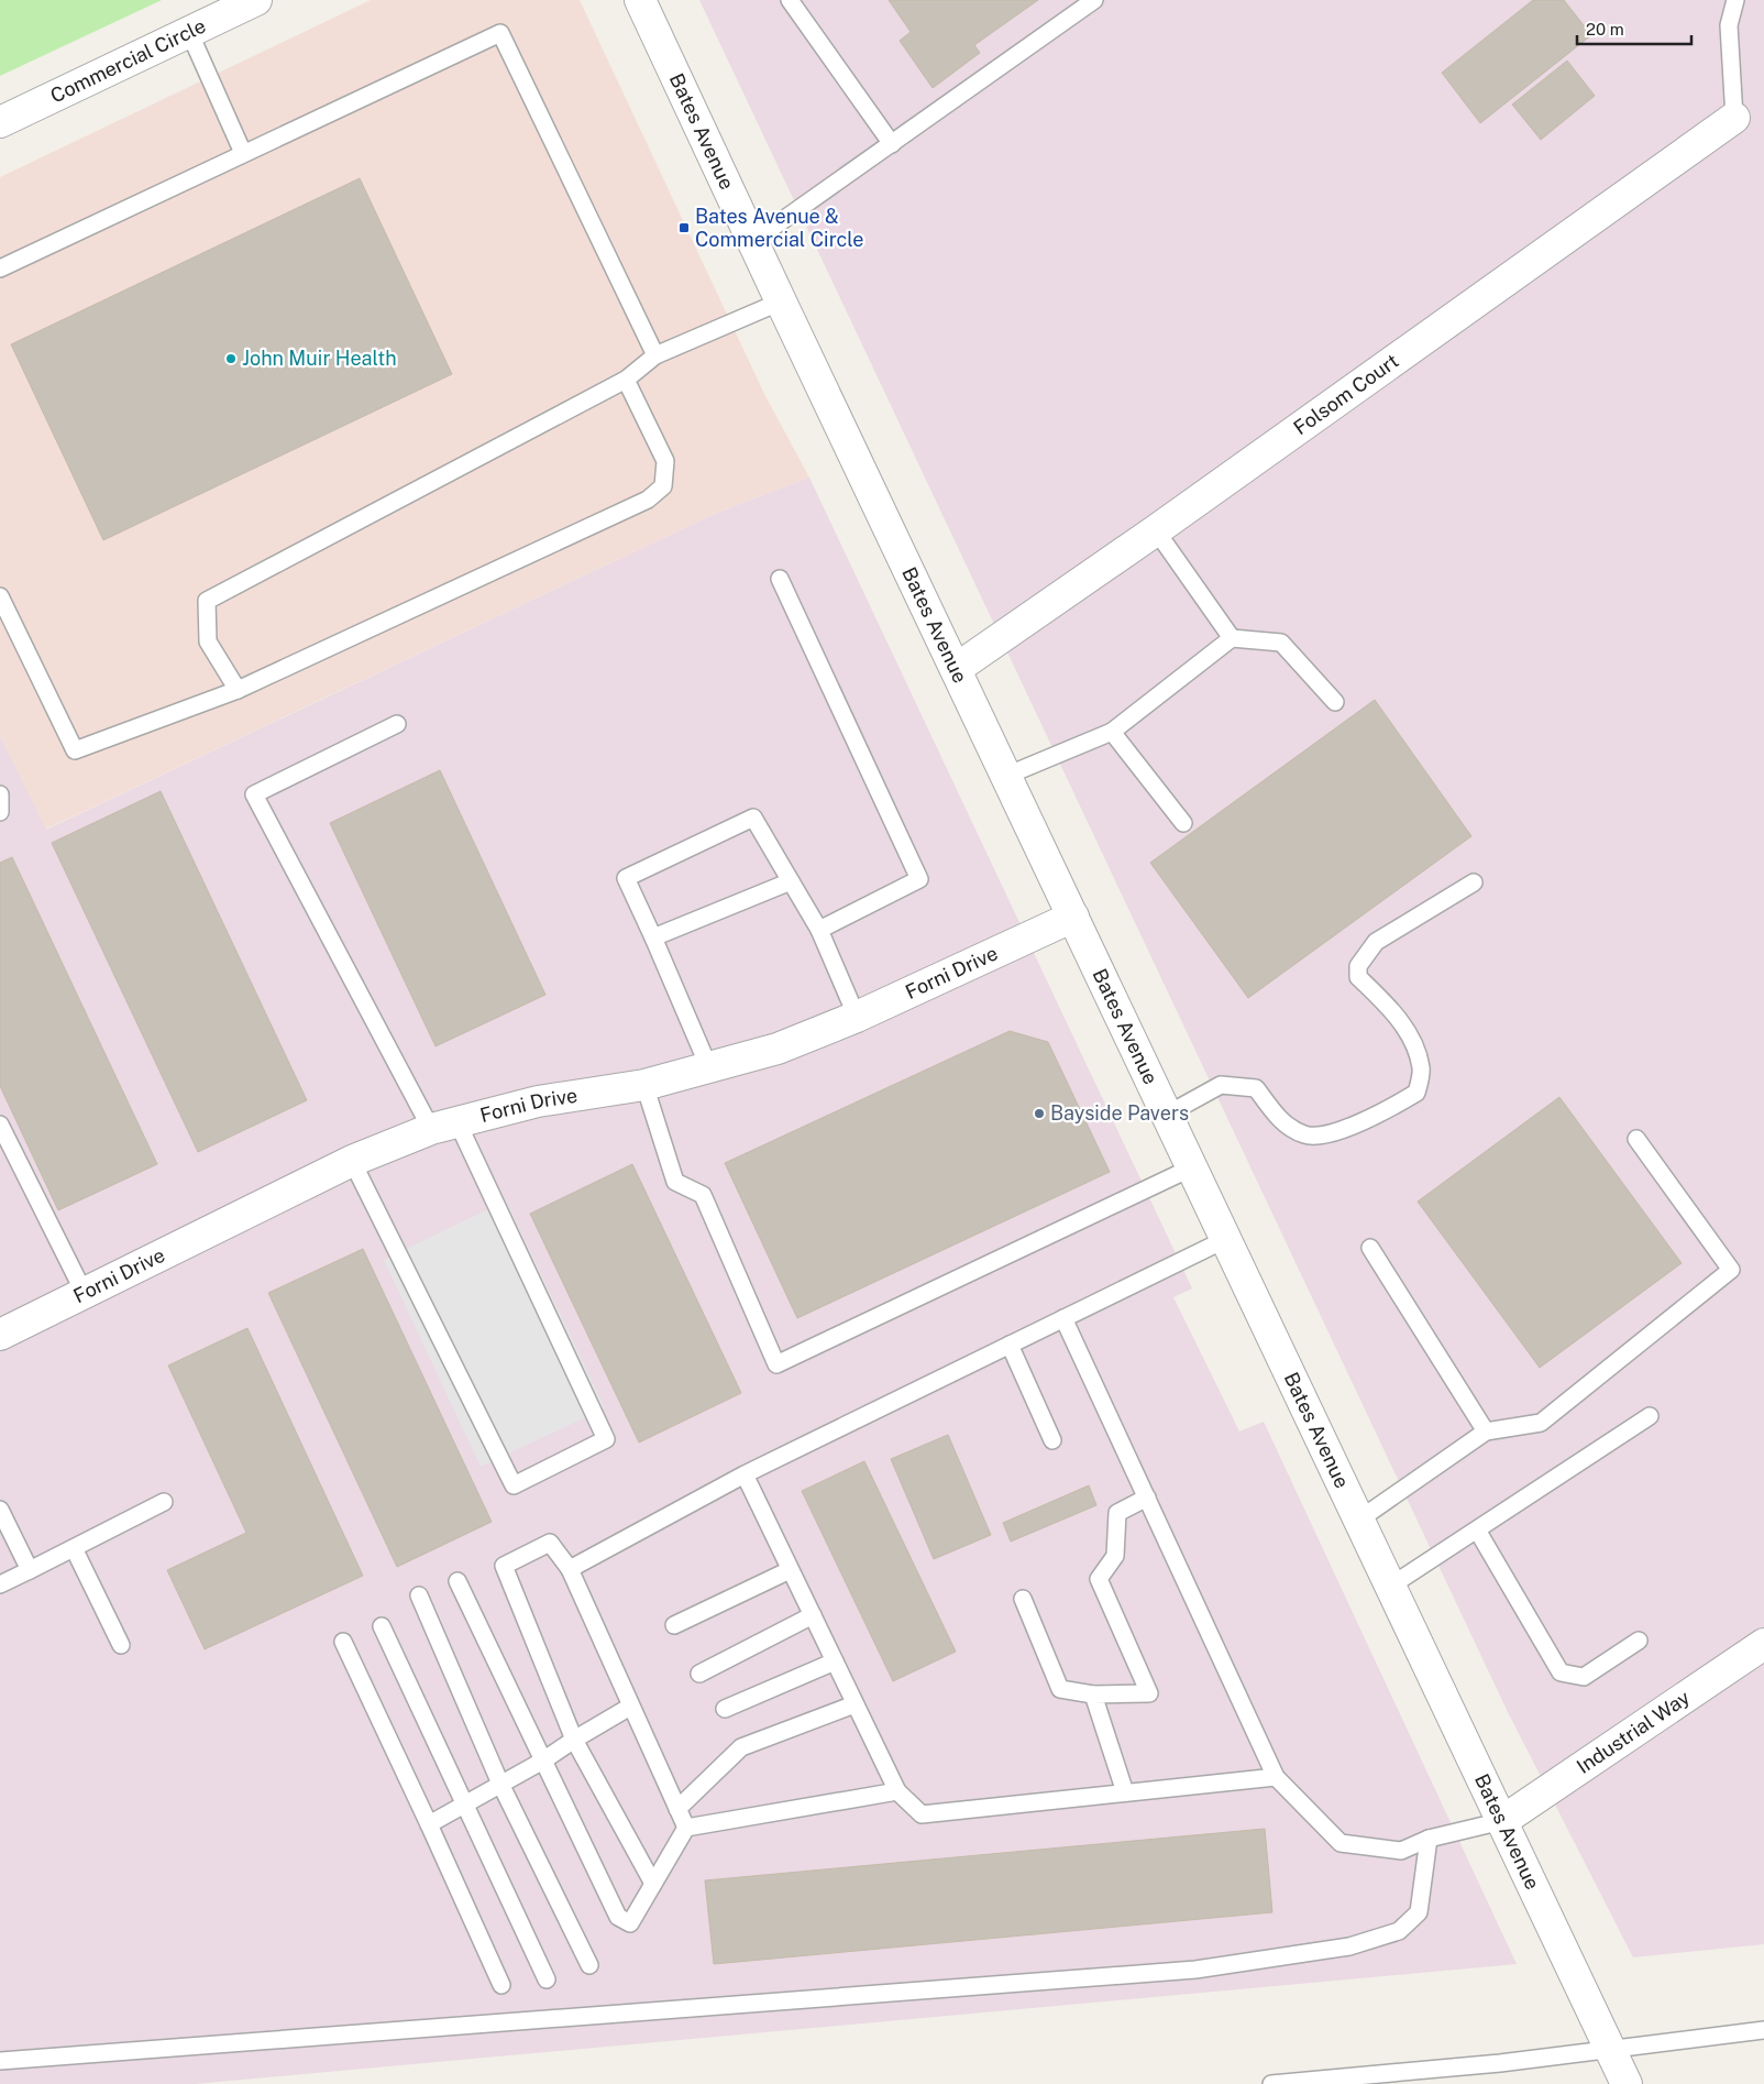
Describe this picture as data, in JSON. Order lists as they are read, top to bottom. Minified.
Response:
{"streets":{"street":["Commercial Circle","Bates Avenue","Folsom Court","Forni Drive","Industrial Way"]},"crossings":[["Bates Avenue","Folsom Court"],["Bates Avenue","Forni Drive"],["Bates Avenue","Industrial Way"]],"places":{"transit":["Bates Avenue & Commercial Circle"],"other":["John Muir Health","Bayside Pavers"]},"scale_bar":"20 m"}
